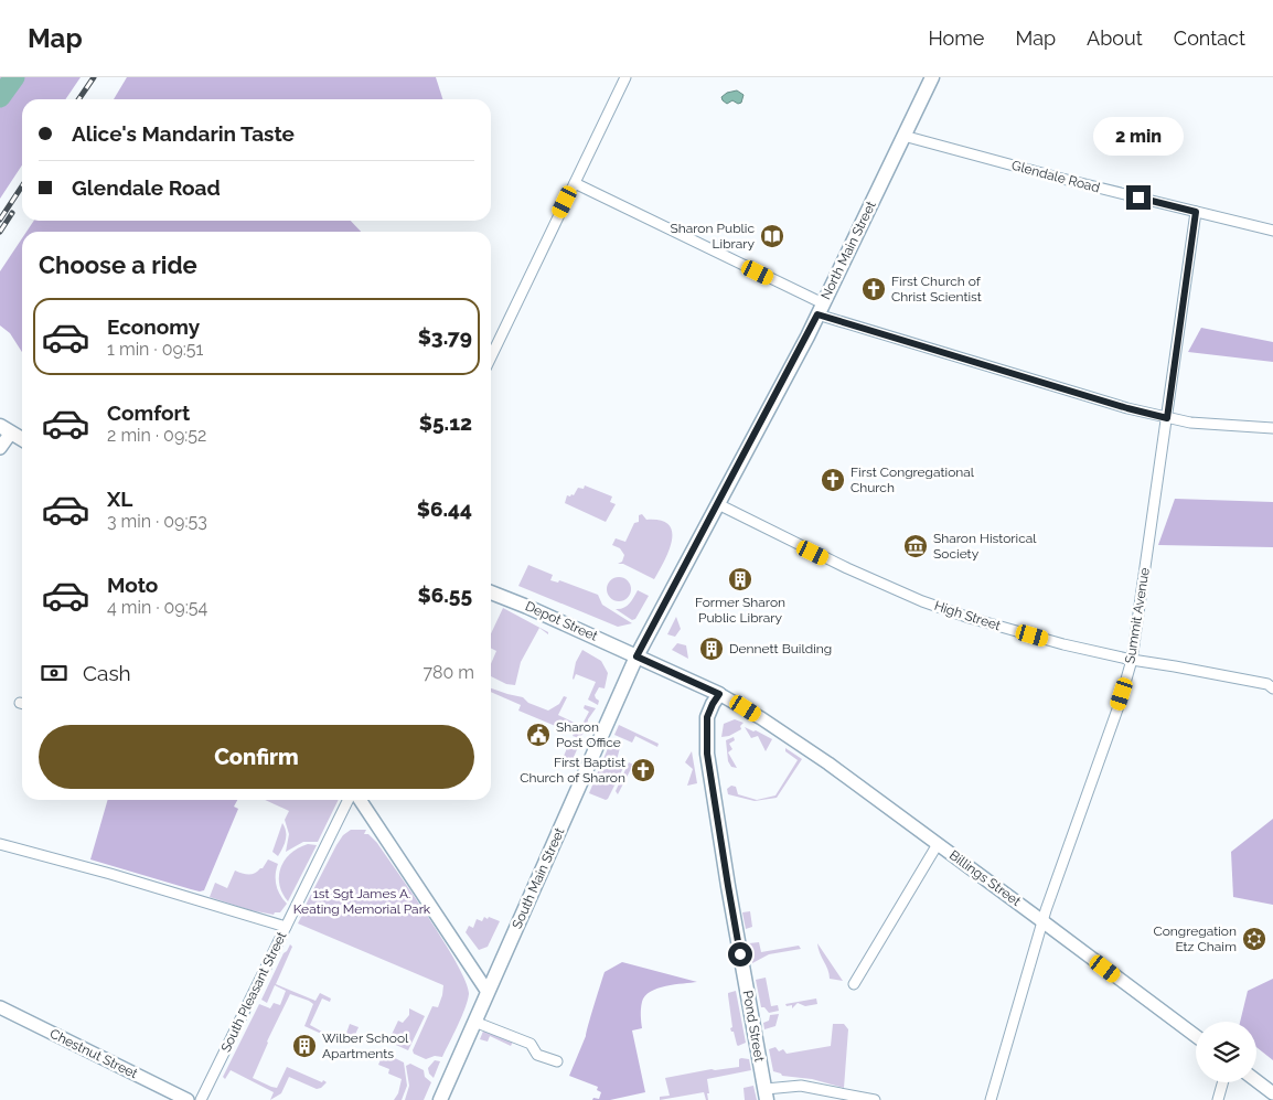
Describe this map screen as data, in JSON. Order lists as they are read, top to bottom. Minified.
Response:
{"streets":{"main road":["North Main Street","Depot Street","South Main Street","Pond Street"],"street":["Glendale Road","High Street","Summit Avenue","Billings Street","South Pleasant Street","Chestnut Street"]},"crossings":[["Glendale Road","North Main Street"],["Glendale Road","Summit Avenue"],["North Main Street","High Street"],["North Main Street","Depot Street"],["North Main Street","South Main Street"],["High Street","Summit Avenue"],["Summit Avenue","Billings Street"],["Depot Street","South Main Street"],["Depot Street","Billings Street"],["Depot Street","Pond Street"],["Billings Street","Pond Street"]],"parks":["1st Sgt James A. Keating Memorial Park"],"places":{"library":["Sharon Public Library"],"church":["First Church of Christ Scientist","First Congregational Church","First Baptist Church of Sharon"],"museum":["Sharon Historical Society"],"building":["Former Sharon Public Library","Dennett Building","Wilber School Apartments"],"public building":["Sharon Post Office"],"synagogue":["Congregation Etz Chaim"]},"page":{"header":"Map","nav":["Home","Map","About","Contact"],"banner":["Alice's Mandarin Taste","Glendale Road"],"bubble":"2 min","heading":"Choose a ride","list":[{"name":"Economy","note":"1 min · 09:51","value":"$3.79"},{"name":"Comfort","note":"2 min · 09:52","value":"$5.12"},{"name":"XL","note":"3 min · 09:53","value":"$6.44"},{"name":"Moto","note":"4 min · 09:54","value":"$6.55"}],"pay":["Cash","780 m"],"buttons":"Confirm"}}
